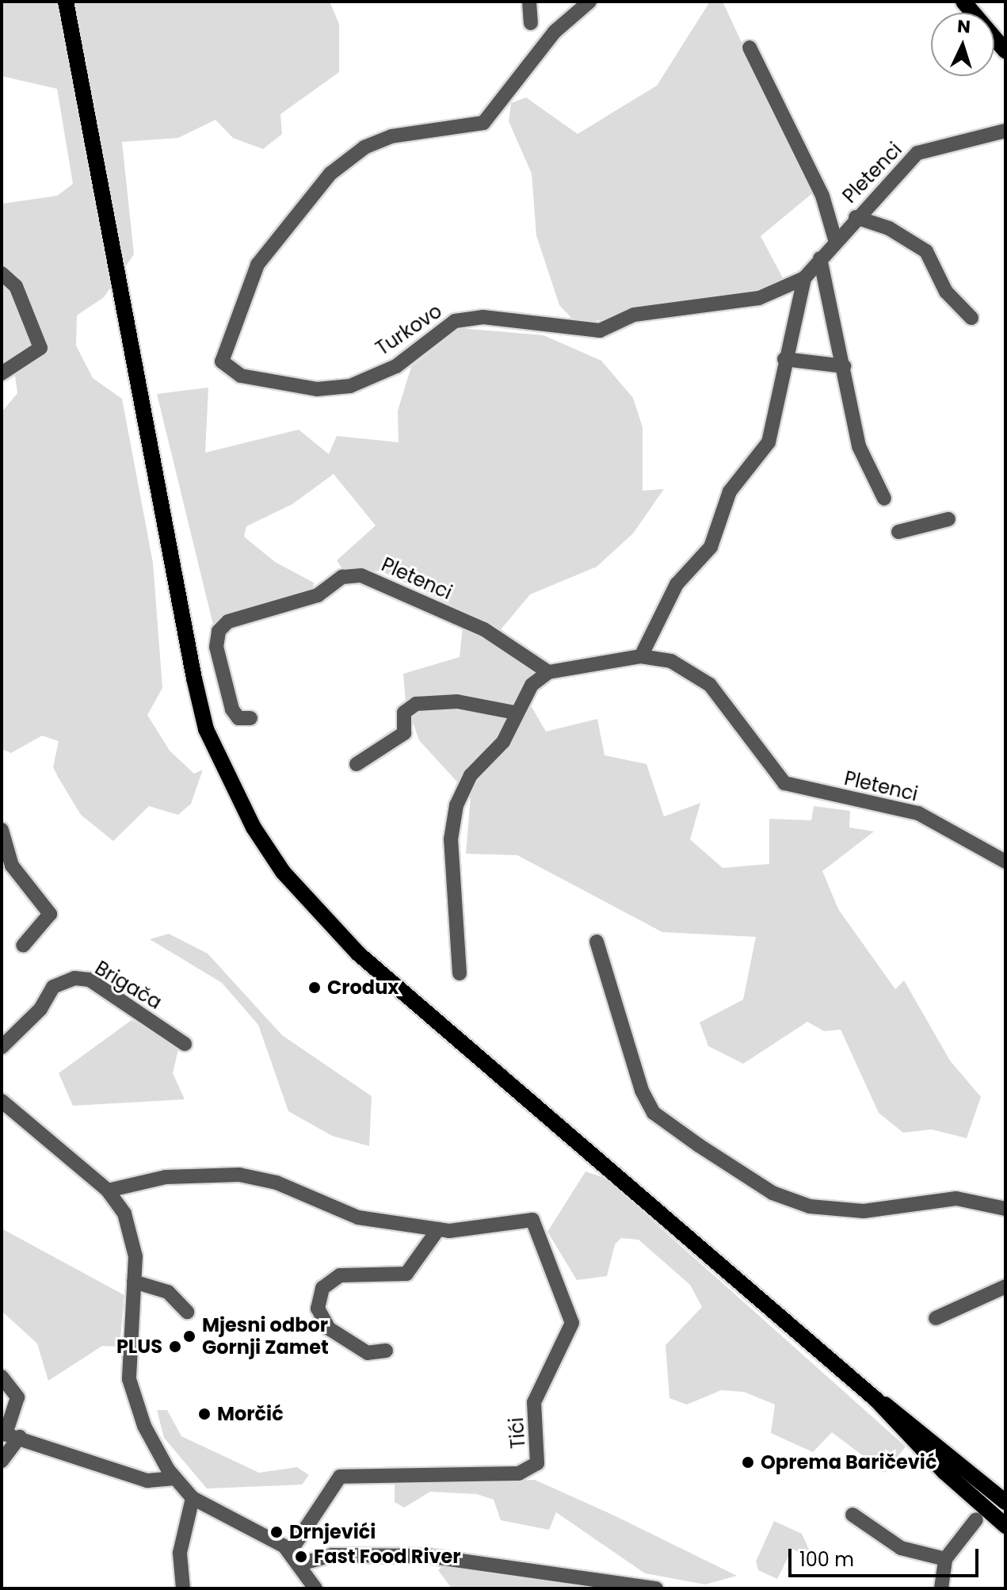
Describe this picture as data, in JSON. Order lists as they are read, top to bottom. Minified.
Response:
{"streets":{"street":["Pletenci","Turkovo","Brigača","Tići"]},"crossings":[["Pletenci","Turkovo"]],"places":["Crodux","Mjesni odbor Gornji Zamet","PLUS","Morčić","Oprema Baričević","Drnjevići","Fast Food River"],"scale_bar":"100 m","north":"top"}
